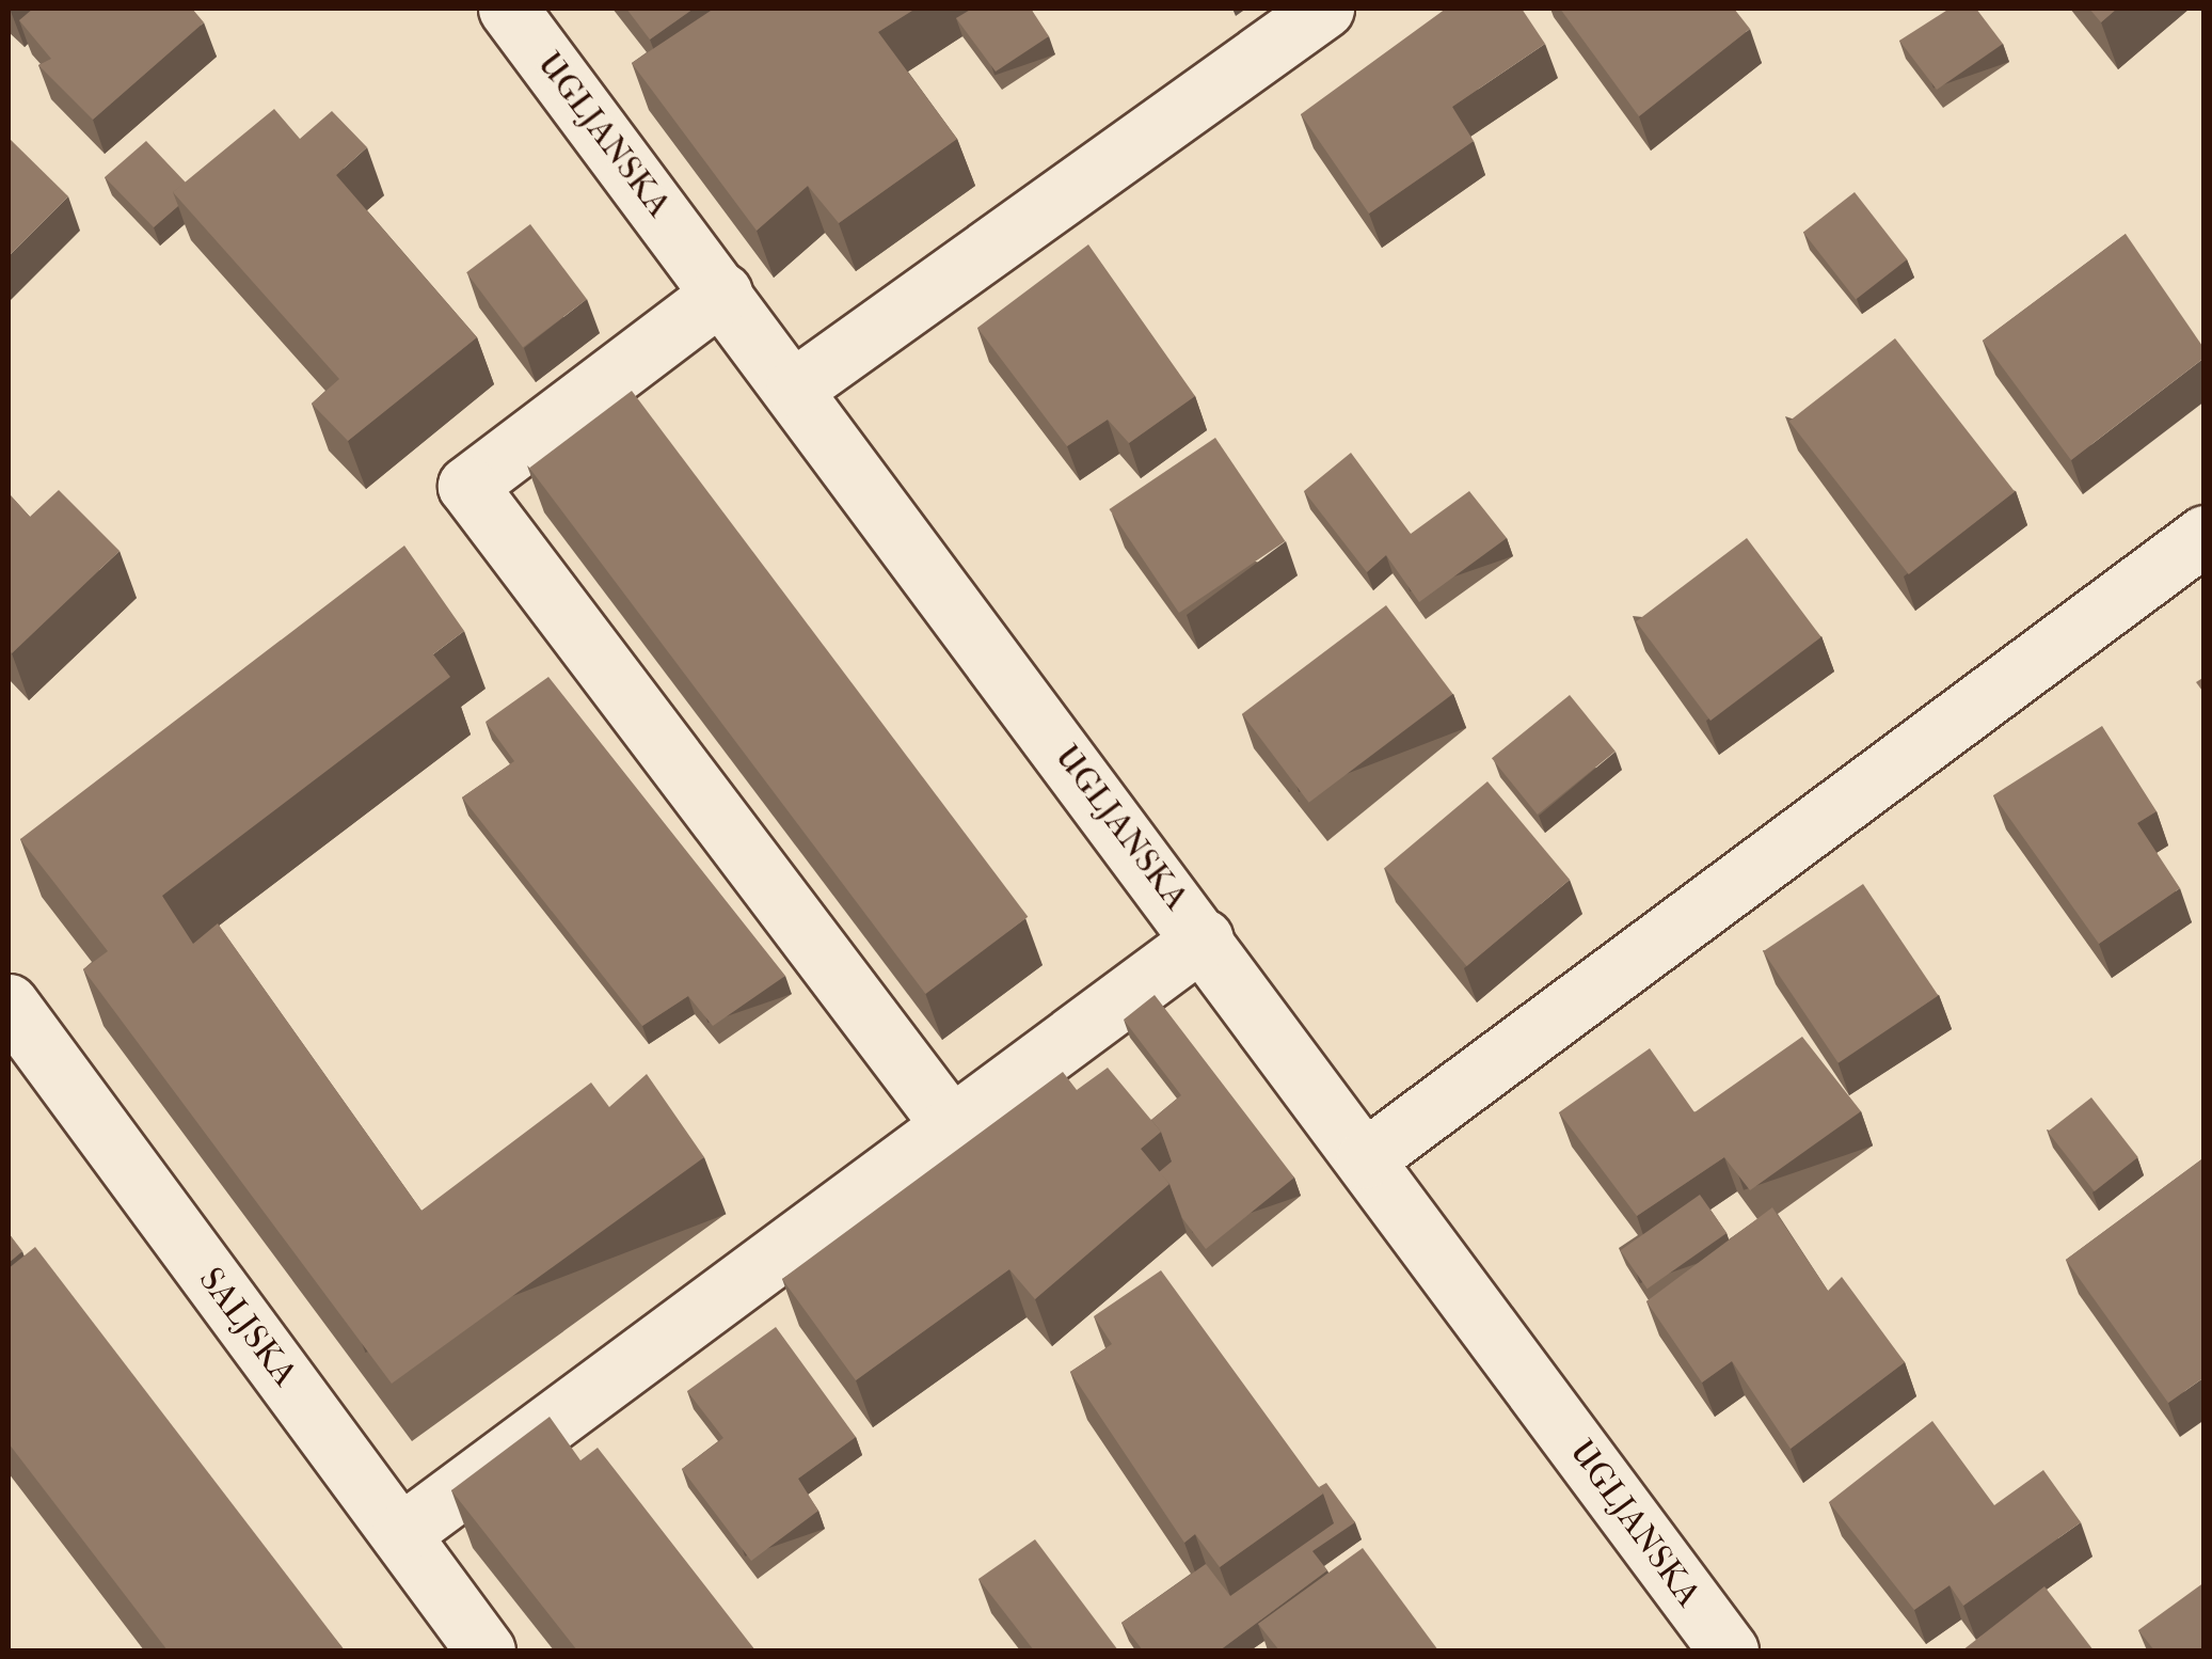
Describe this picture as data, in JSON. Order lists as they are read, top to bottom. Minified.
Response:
{"streets":{"street":["UGLJANSKA","SALJSKA"]}}
